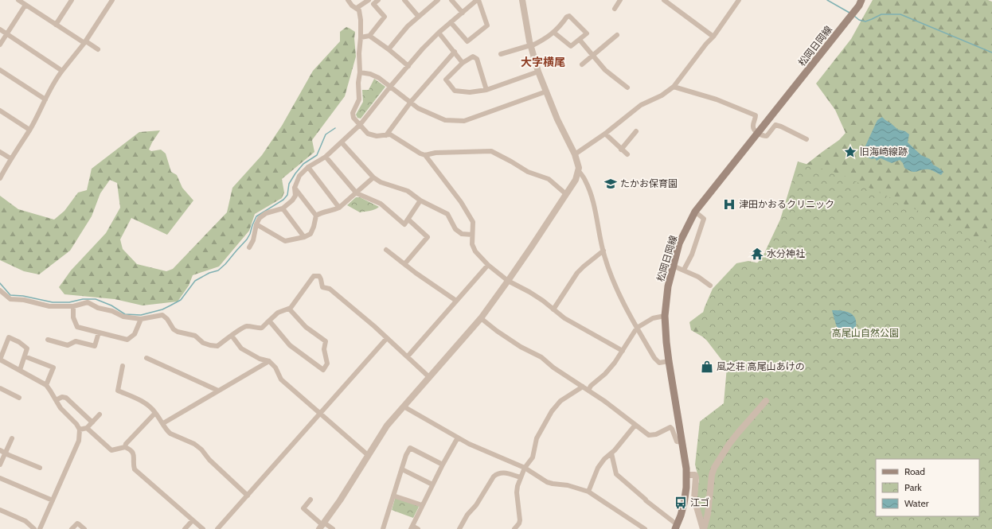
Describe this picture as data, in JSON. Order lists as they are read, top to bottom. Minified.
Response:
{"streets":{"main road":["松岡日岡線"]},"districts":["大字横尾"],"parks":["高尾山自然公園"],"places":{"place":["旧海崎線跡"],"school or university":["たかお保育園"],"hospital":["津田かおるクリニック"],"temple":["水分神社"],"shop":["風之荘 高尾山あけの"],"bus stop":["江ゴ"]},"legend":["Road","Park","Water"]}
